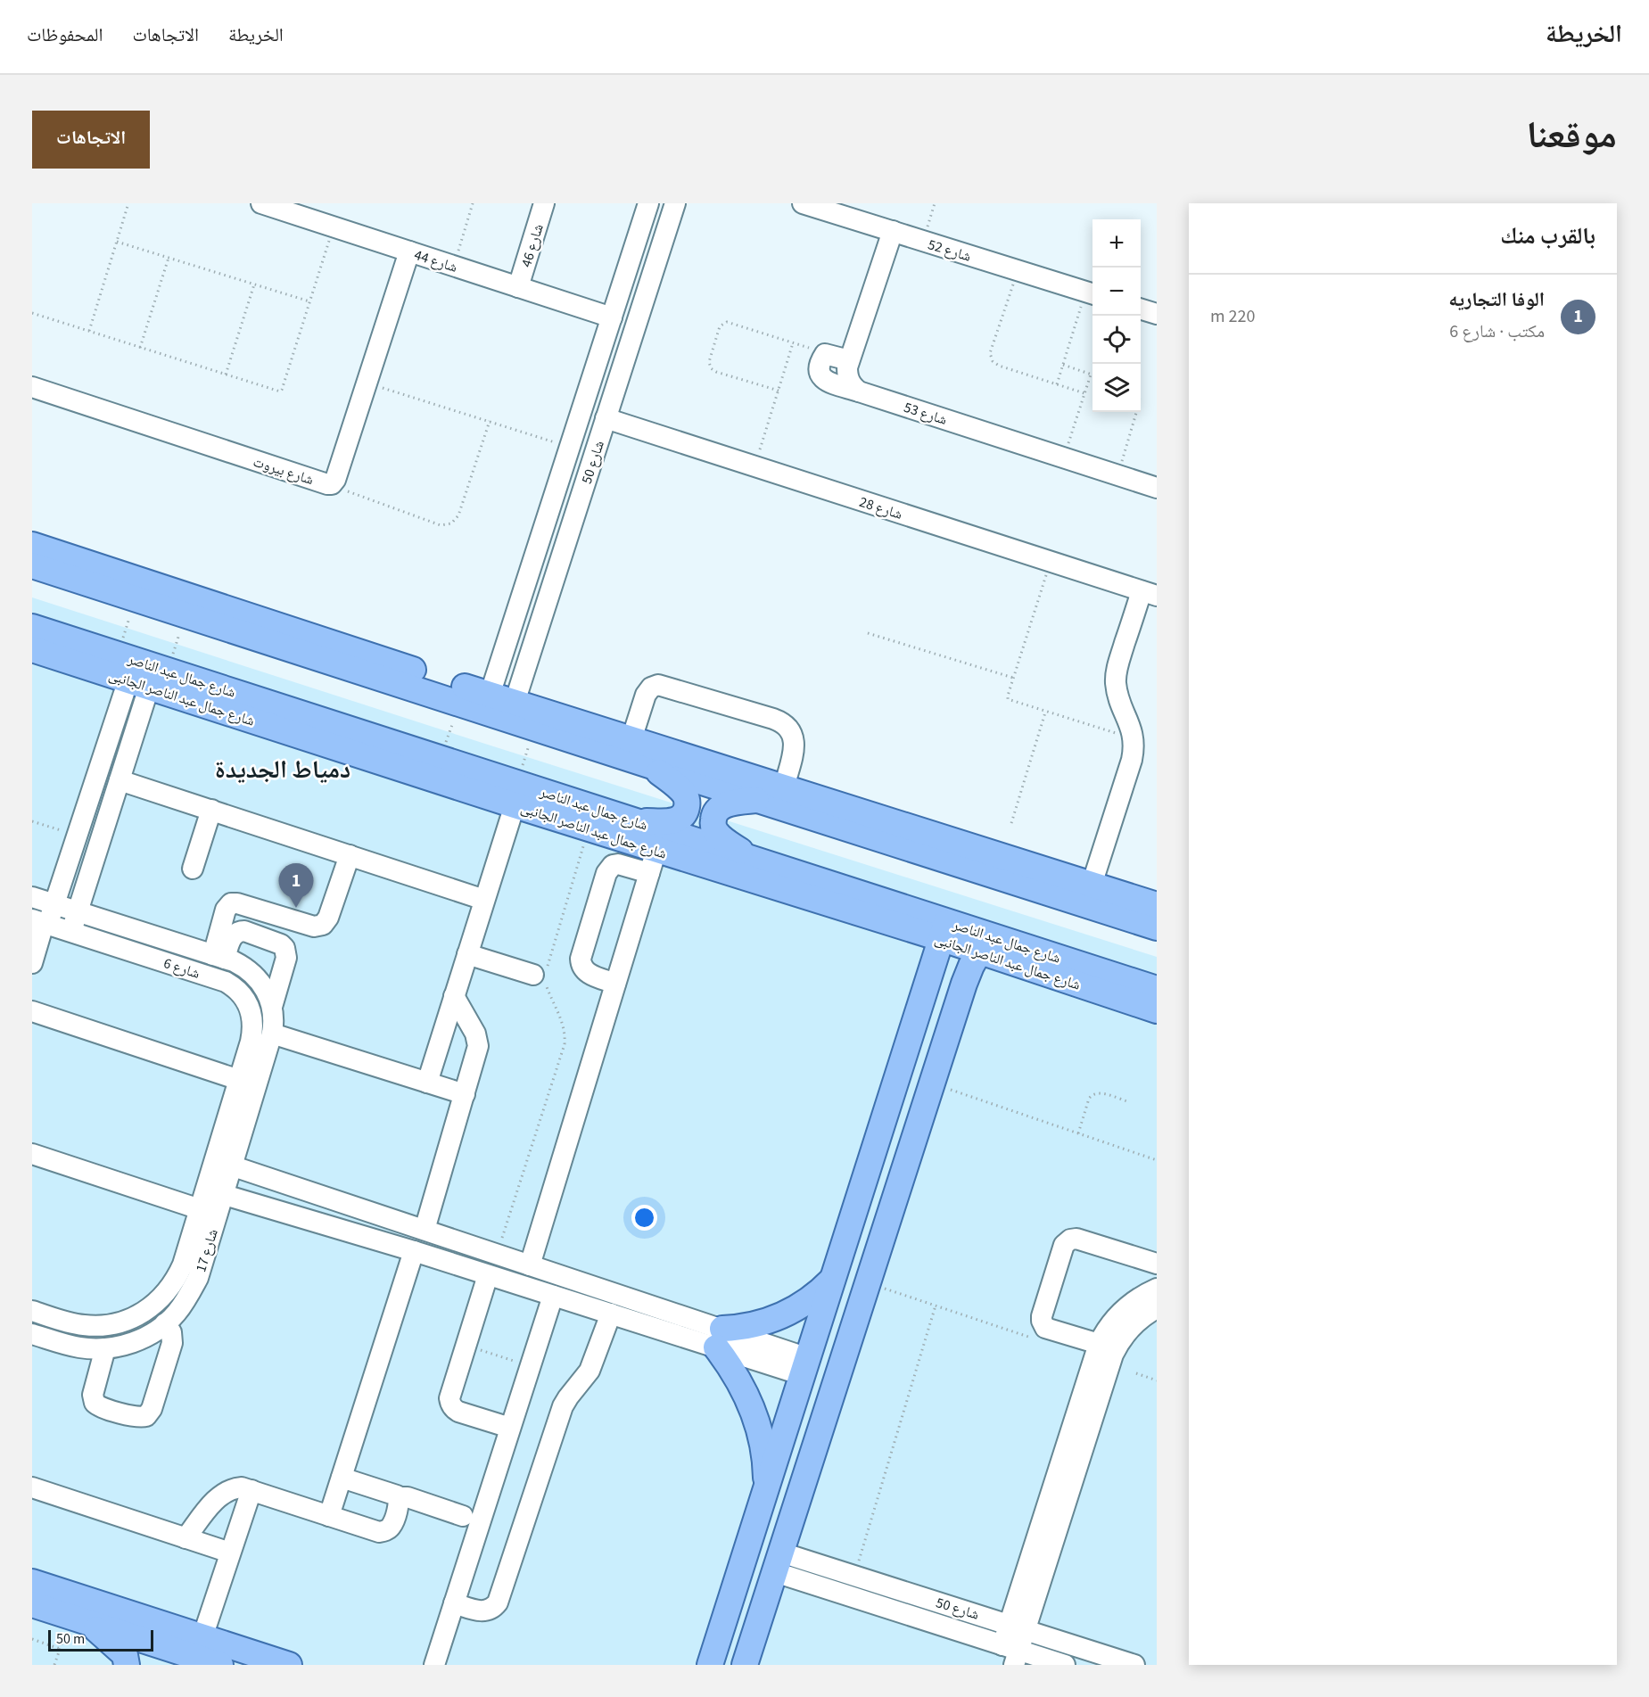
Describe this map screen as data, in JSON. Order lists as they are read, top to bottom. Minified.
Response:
{"streets":{"main road":["شارع جمال عبد الناصر","شارع جمال عبد الناصر الجانبى"],"street":["شارع 46","شارع 52","شارع 44","شارع 53","شارع 50","شارع بيروت","شارع 28","شارع 6","شارع 17"]},"crossings":[["شارع 46","شارع 44"],["شارع 44","شارع 50"],["شارع 44","شارع بيروت"],["شارع 50","شارع 28"],["شارع جمال عبد الناصر","شارع جمال عبد الناصر الجانبى"],["شارع 6","شارع 17"]],"districts":["دمياط الجديدة"],"scale_bar":"50 m","page":{"header":"الخريطة","nav":["الخريطة","الاتجاهات","المحفوظات"],"title":"موقعنا","buttons":"الاتجاهات","heading":"بالقرب منك","map_buttons":["+","−"],"list":[{"mark":"1","name":"الوفا التجاريه","note":"مكتب · شارع 6","value":"220 m"}],"pins":"1","scale":"50 m"}}
